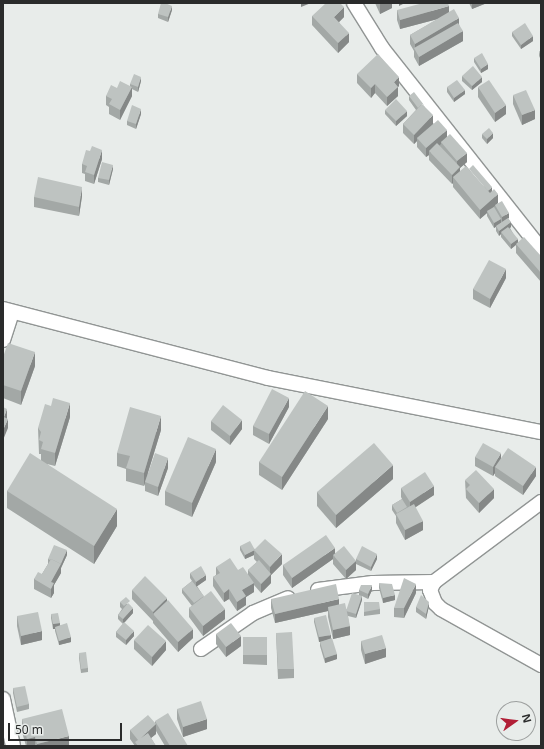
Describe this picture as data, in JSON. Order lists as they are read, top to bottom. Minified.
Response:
{"scale_bar":"50 m","north":"right"}
